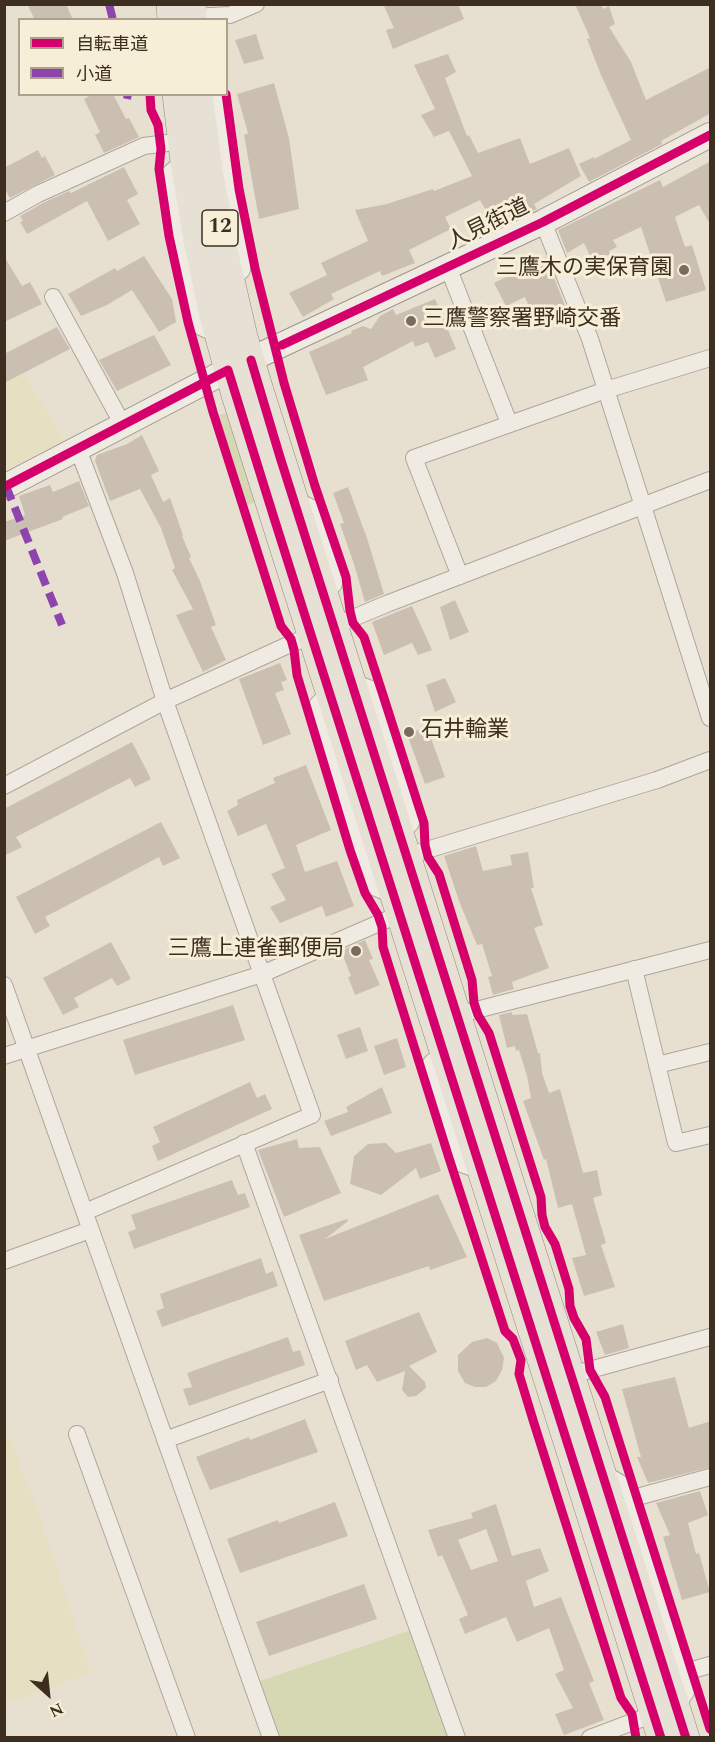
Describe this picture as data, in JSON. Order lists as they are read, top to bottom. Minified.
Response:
{"streets":{"main road":["人見街道","12"]},"crossings":[["人見街道","12"]],"places":["三鷹木の実保育園","三鷹警察署野崎交番","石井輪業","三鷹上連雀郵便局"],"legend":["自転車道","小道"],"north":"bottom right"}
